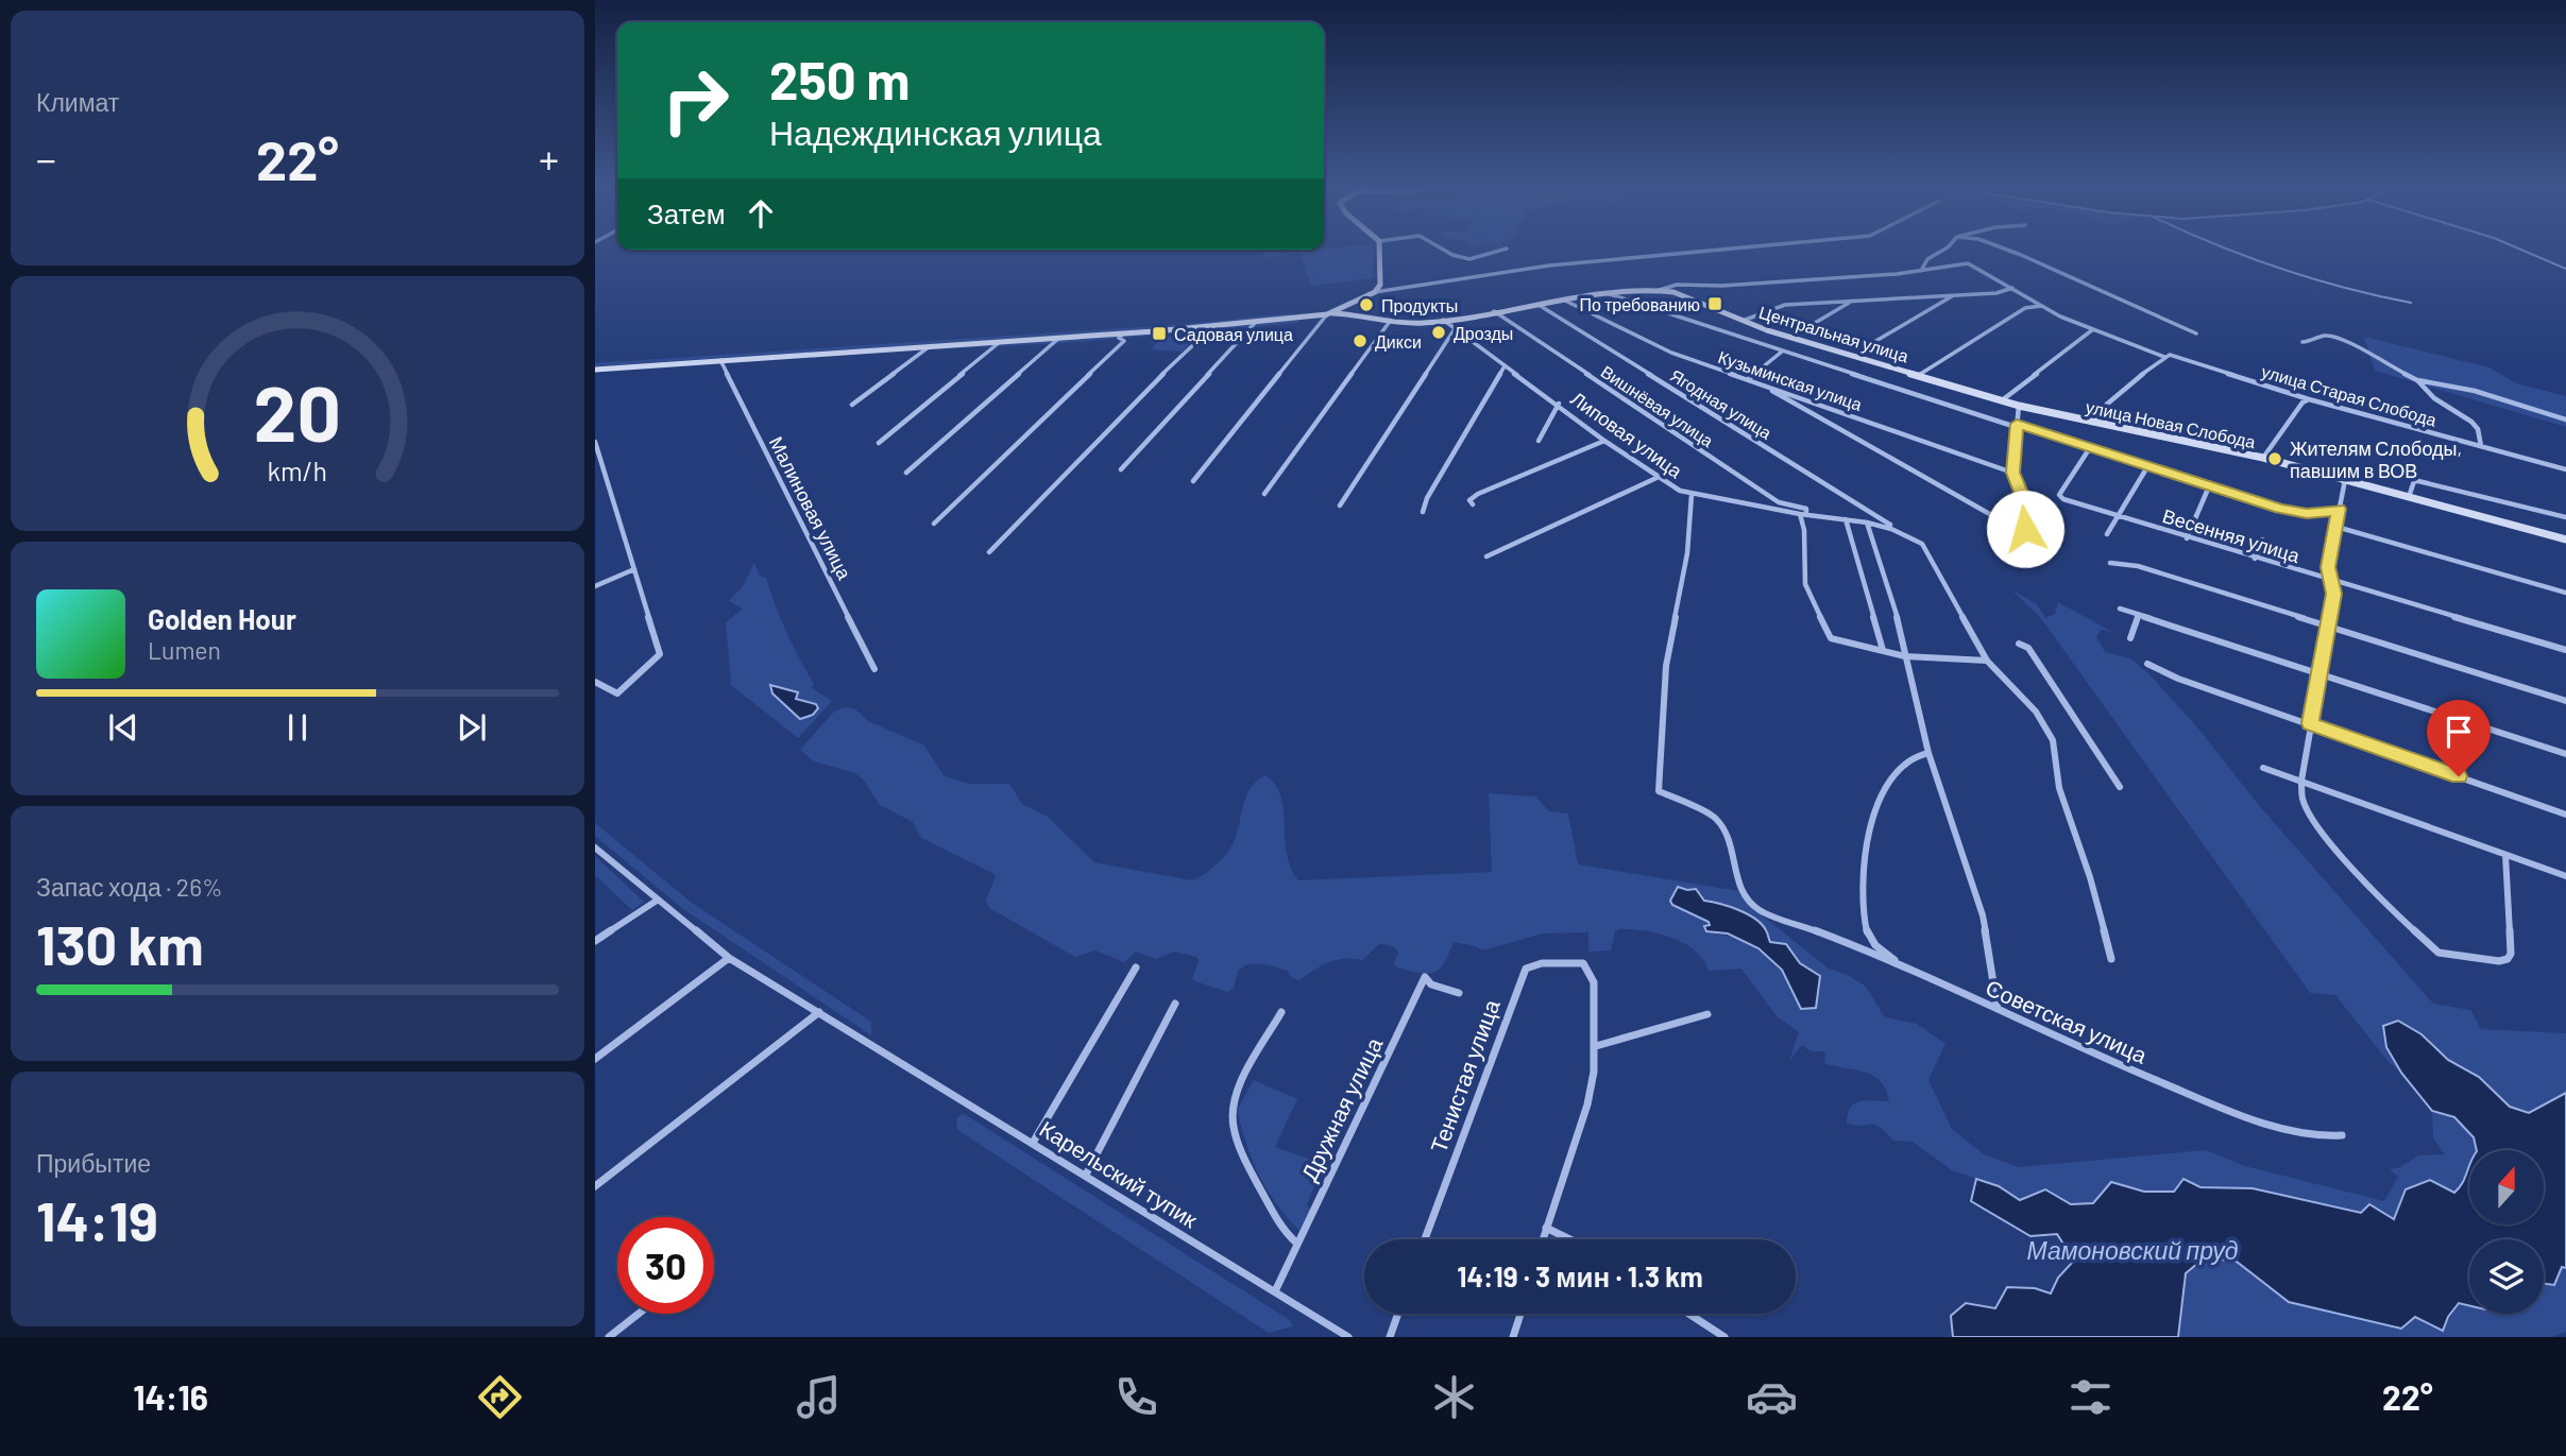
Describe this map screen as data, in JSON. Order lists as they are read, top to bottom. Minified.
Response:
{"streets":{"street":["Центральная улица","Кузьминская улица","улица Старая Слобода","Ягодная улица","Вишнёвая улица","улица Новая Слобода","Липовая улица","Малиновая улица","Весенняя улица","Советская улица","Тенистая улица","Дружная улица","Карельский тупик"]},"crossings":[["Центральная улица","Кузьминская улица"],["Центральная улица","улица Старая Слобода"],["Центральная улица","Ягодная улица"],["Центральная улица","Вишнёвая улица"],["Центральная улица","улица Новая Слобода"],["Центральная улица","Липовая улица"],["Вишнёвая улица","Липовая улица"],["Липовая улица","Советская улица"],["Дружная улица","Карельский тупик"]],"water":["Мамоновский пруд"],"places":{"transit":["По требованию","Садовая улица"],"other":["Продукты","Дрозды","Дикси","Жителям Слободы, павшим в ВОВ"]},"north":"top","page":{"tile":["Климат",["Запас хода · 26%","130 km"],["Прибытие","14:19"]],"turn":["250 m","Надеждинская улица"],"heat":["−","22°","+"],"then":"Затем","song":["Golden Hour","Lumen"],"limit":"30","trip":"14:19 · 3 мин · 1.3 km","tabs":["14:16","22°"],"gauge":["20","km/h"]}}
